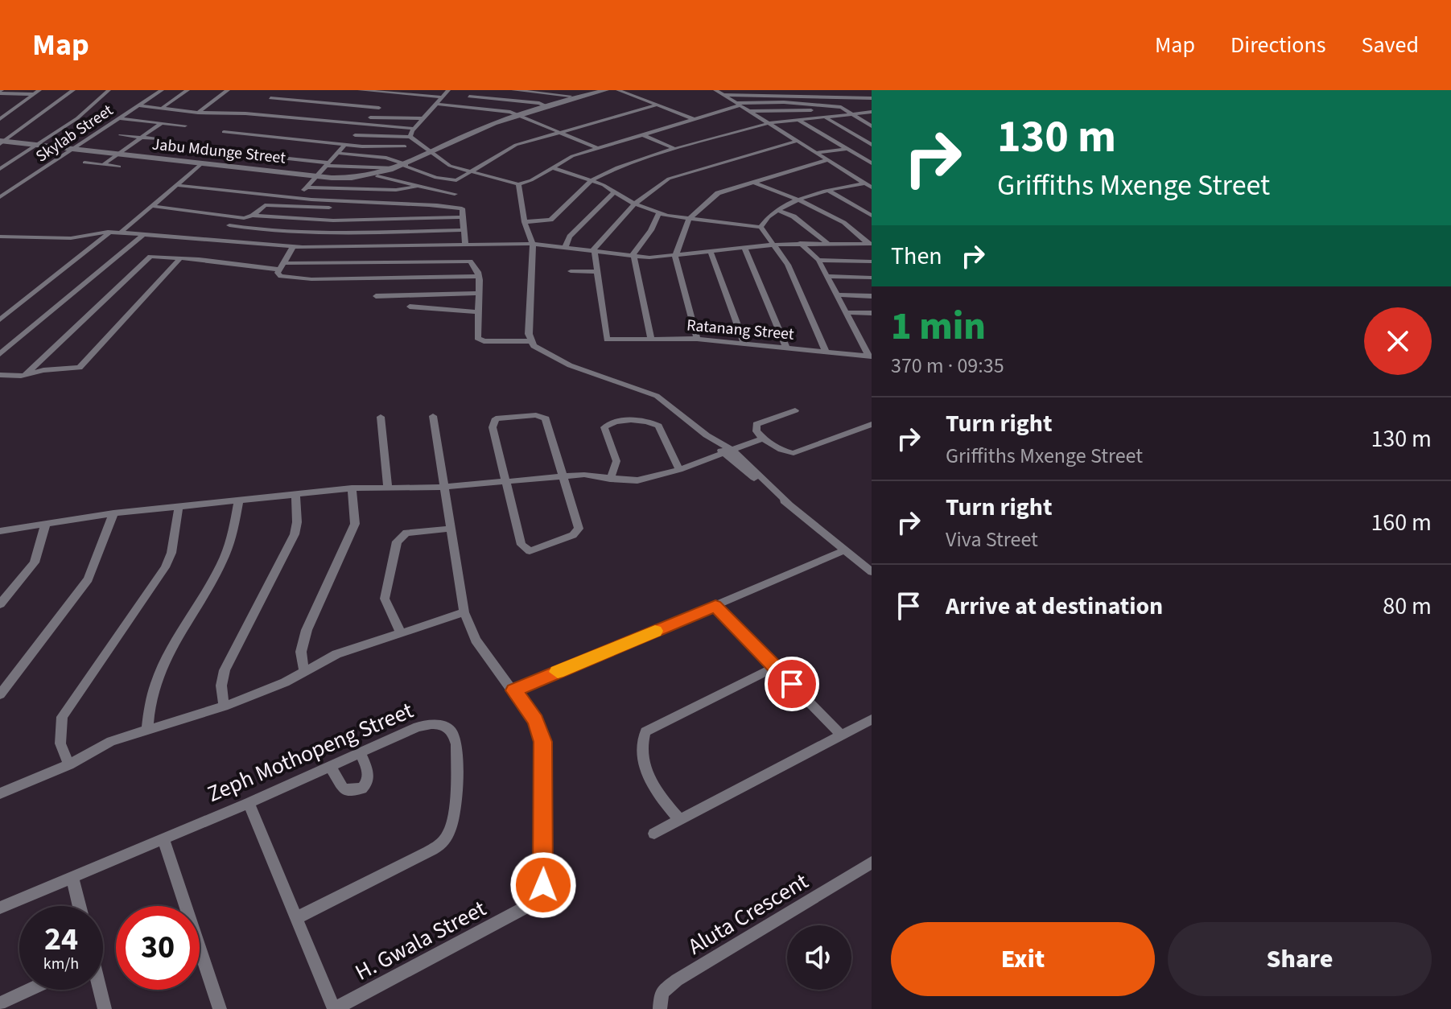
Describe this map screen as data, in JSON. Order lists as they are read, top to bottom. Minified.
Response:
{"streets":{"street":["Skylab Street","Jabu Mdunge Street","Ratanang Street","Zeph Mothopeng Street","Aluta Crescent","H. Gwala Street"]},"crossings":[["Skylab Street","Jabu Mdunge Street"]],"page":{"header":"Map","nav":["Map","Directions","Saved"],"turn":["130 m","Griffiths Mxenge Street"],"then":"Then","heading":["1 min","370 m · 09:35"],"list":[{"name":"Turn right","note":"Griffiths Mxenge Street","value":"130 m"},{"name":"Turn right","note":"Viva Street","value":"160 m"},{"name":"Arrive at destination","value":"80 m"}],"speed":"24 km/h","limit":"30","buttons":["Exit","Share"]}}
